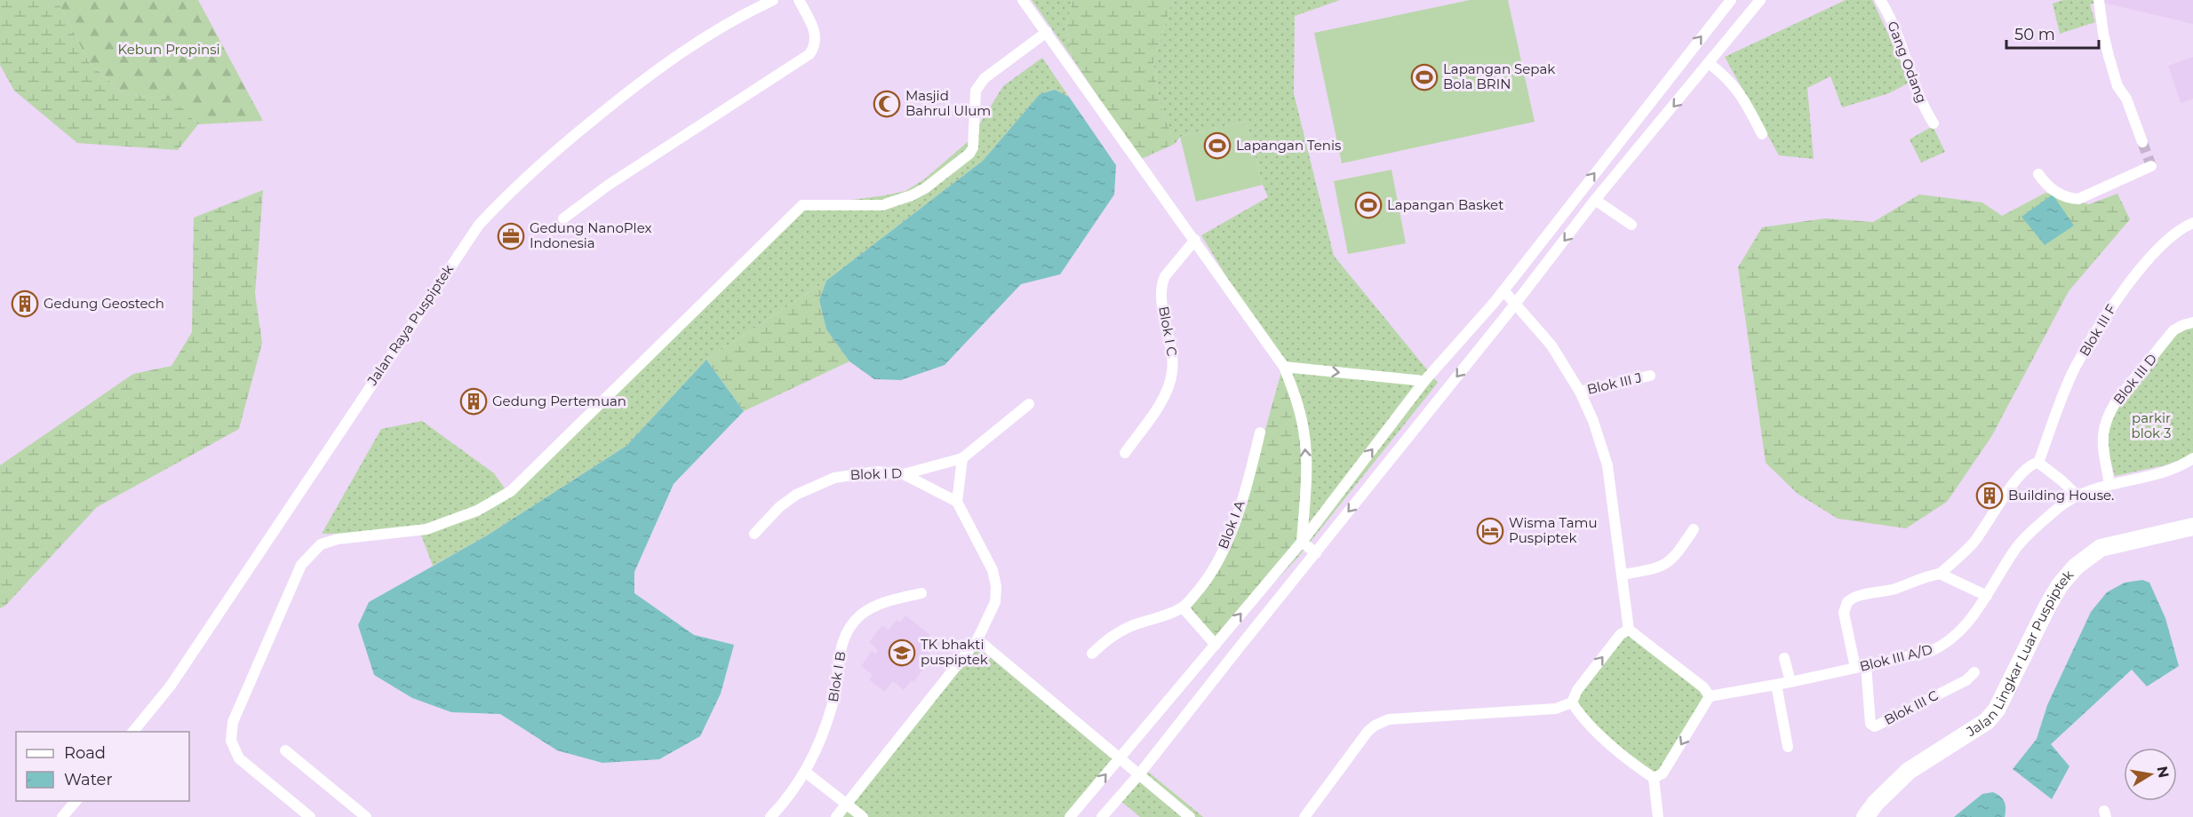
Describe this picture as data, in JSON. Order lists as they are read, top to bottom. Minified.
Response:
{"streets":{"main road":["Jalan Lingkar Luar Puspiptek"],"street":["Gang Odang","Jalan Raya Puspiptek","Blok III F","Blok I C","Blok III D","Blok III J","Blok I D","Blok I A","Blok III A/D","Blok I B","Blok III C"]},"crossings":[["Blok III D","Blok III A/D"],["Blok III A/D","Blok III C"]],"parks":["Kebun Propinsi","parkir blok 3"],"places":{"sports":["Lapangan Sepak Bola BRIN","Lapangan Tenis","Lapangan Basket"],"mosque":["Masjid Bahrul Ulum"],"office":["Gedung NanoPlex Indonesia"],"building":["Gedung Geostech","Gedung Pertemuan","Building House."],"hotel":["Wisma Tamu Puspiptek"],"school or university":["TK bhakti puspiptek"]},"legend":["Road","Water"],"scale_bar":"50 m","north":"right"}
